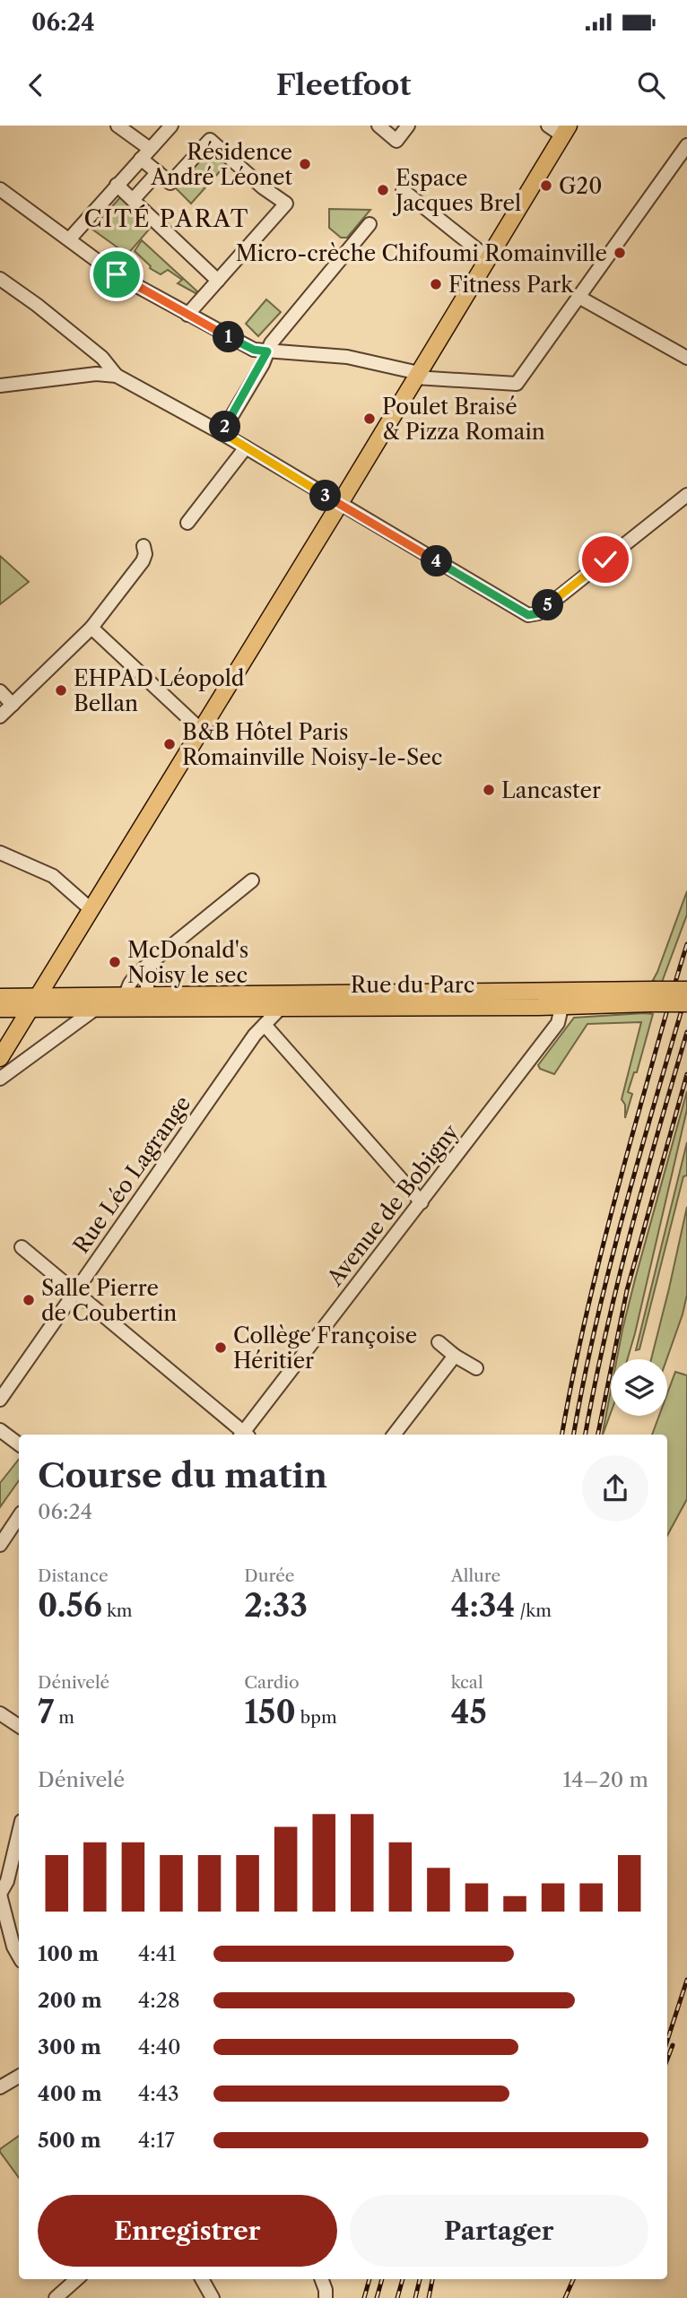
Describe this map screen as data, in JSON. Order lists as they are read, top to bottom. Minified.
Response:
{"streets":{"main road":["Rue du Parc"],"street":["Rue Léo Lagrange","Avenue de Bobigny"]},"crossings":[["Rue du Parc","Rue Léo Lagrange"],["Rue du Parc","Avenue de Bobigny"]],"districts":["CITÉ PARAT"],"places":["Résidence André Léonet","G20","Espace Jacques Brel","Micro-crèche Chifoumi Romainville","Fitness Park","Poulet Braisé & Pizza Romain","EHPAD Léopold Bellan","B&B Hôtel Paris Romainville Noisy-le-Sec","Lancaster","McDonald's Noisy le sec","Salle Pierre de Coubertin","Collège Françoise Héritier"],"page":{"status":"06:24","header":"Fleetfoot","pins":["1","2","3","4","5"],"heading":["Course du matin","06:24"],"stats":[["Distance","0.56 km"],["Durée","2:33"],["Allure","4:34 /km"],["Dénivelé","7 m"],["Cardio","150 bpm"],["kcal","45"]],"chart":["Dénivelé","14–20 m"],"list":[{"name":"100 m","note":"4:41"},{"name":"200 m","note":"4:28"},{"name":"300 m","note":"4:40"},{"name":"400 m","note":"4:43"},{"name":"500 m","note":"4:17"}],"buttons":["Enregistrer","Partager"]}}
